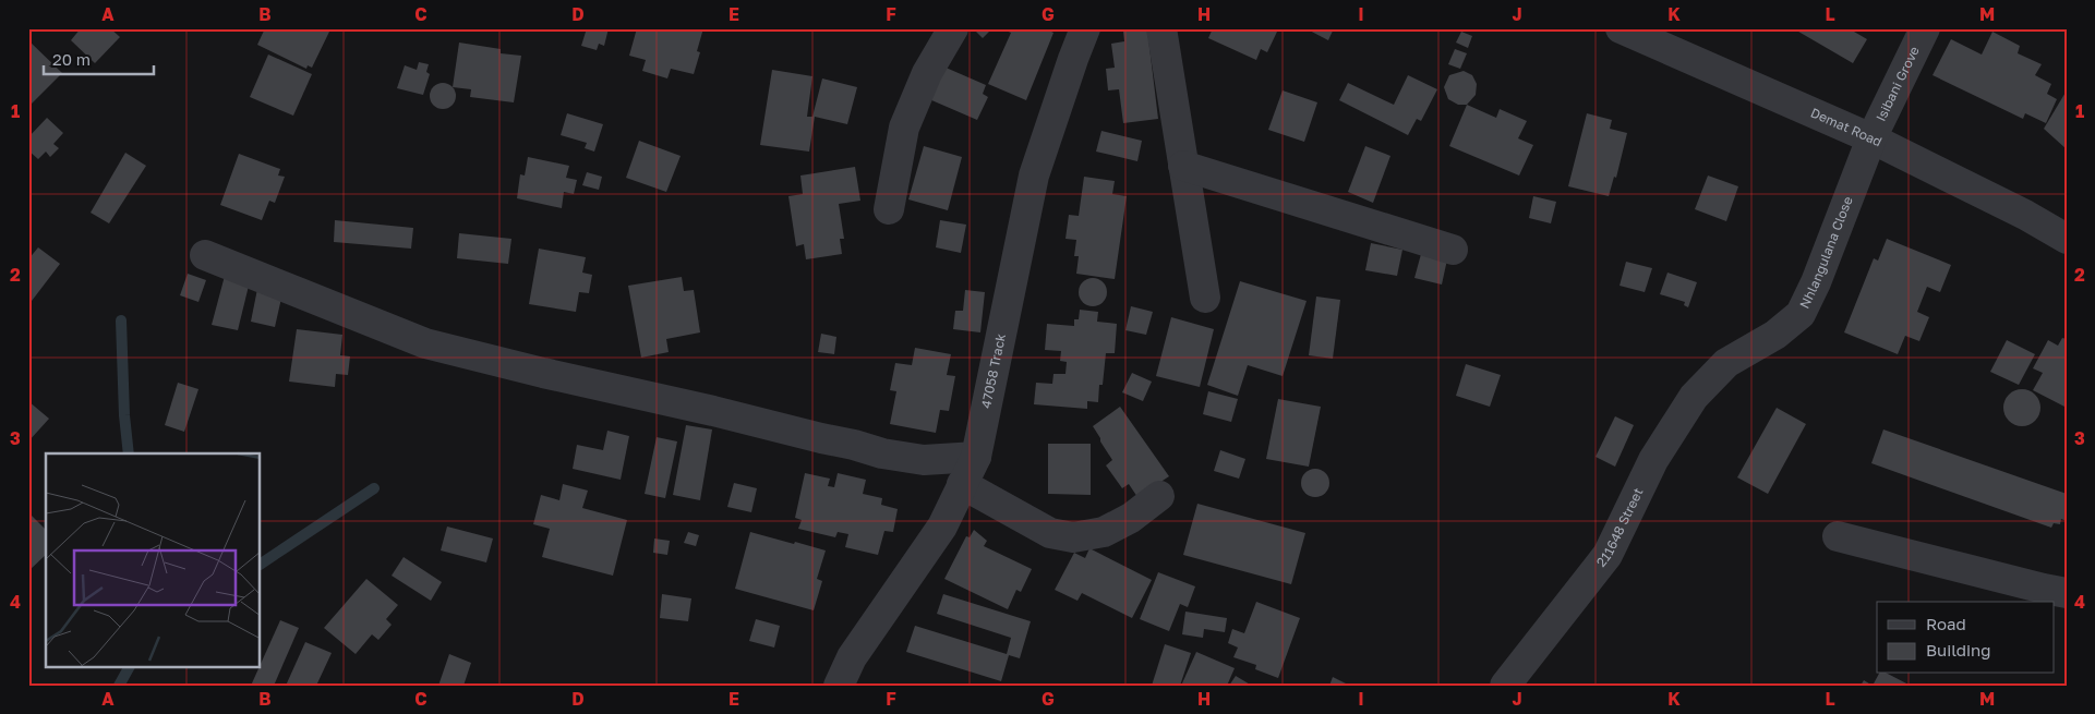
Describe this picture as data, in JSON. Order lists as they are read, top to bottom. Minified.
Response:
{"streets":{"street":["Isibani Grove","Demat Road","Nhlangulana Close","47058 Track","211648 Street"]},"crossings":[["Isibani Grove","Demat Road"],["Isibani Grove","Nhlangulana Close"],["Demat Road","Nhlangulana Close"],["Nhlangulana Close","211648 Street"]],"legend":["Road","Building"],"scale_bar":"20 m","grid":{"columns":["A","B","C","D","E","F","G","H","I","J","K","L","M"],"rows":["1","2","3","4"]}}
